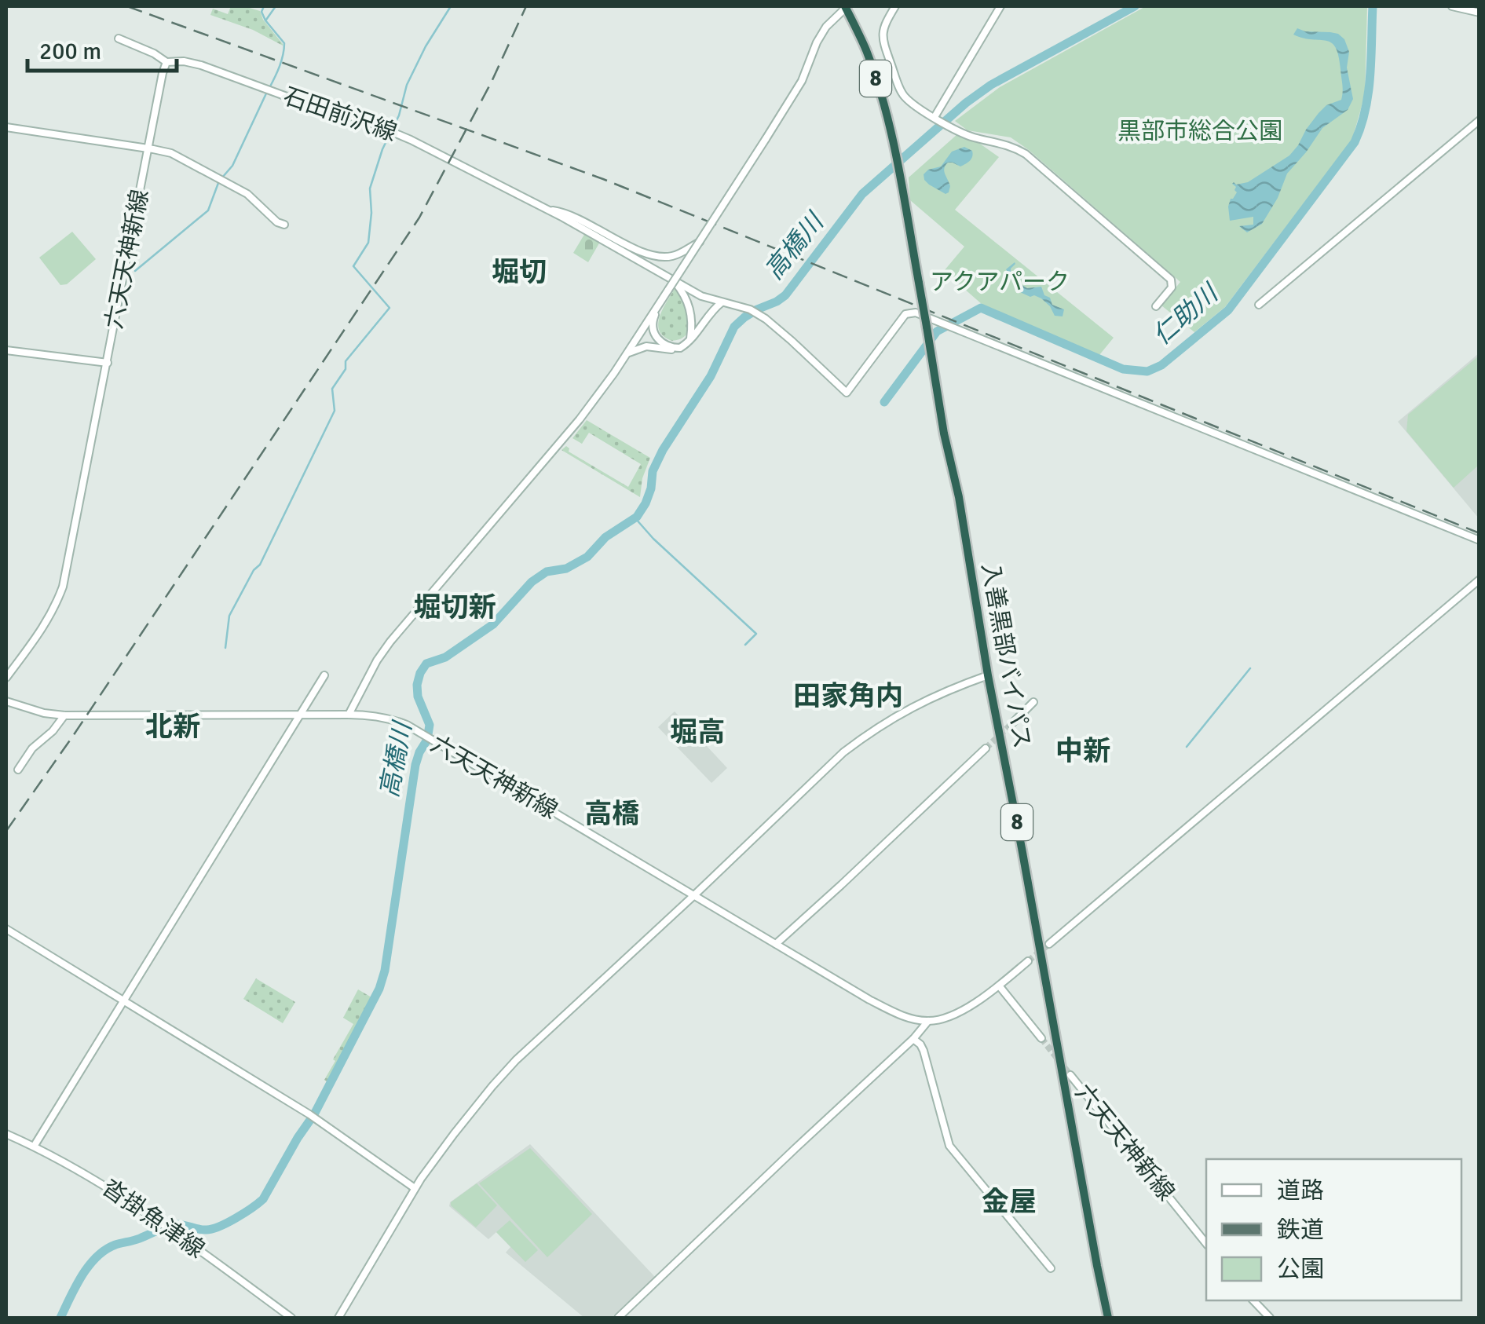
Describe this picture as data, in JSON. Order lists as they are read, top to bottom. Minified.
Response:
{"streets":{"highway":["8","入善黒部バイパス"],"street":["石田前沢線","六天天神新線","沓掛魚津線"]},"districts":["堀切","堀切新","田家角内","北新","堀高","中新","高橋","金屋"],"water":["高橋川","仁助川"],"parks":["黒部市総合公園","アクアパーク"],"legend":["道路","鉄道","公園"],"scale_bar":"200 m"}
